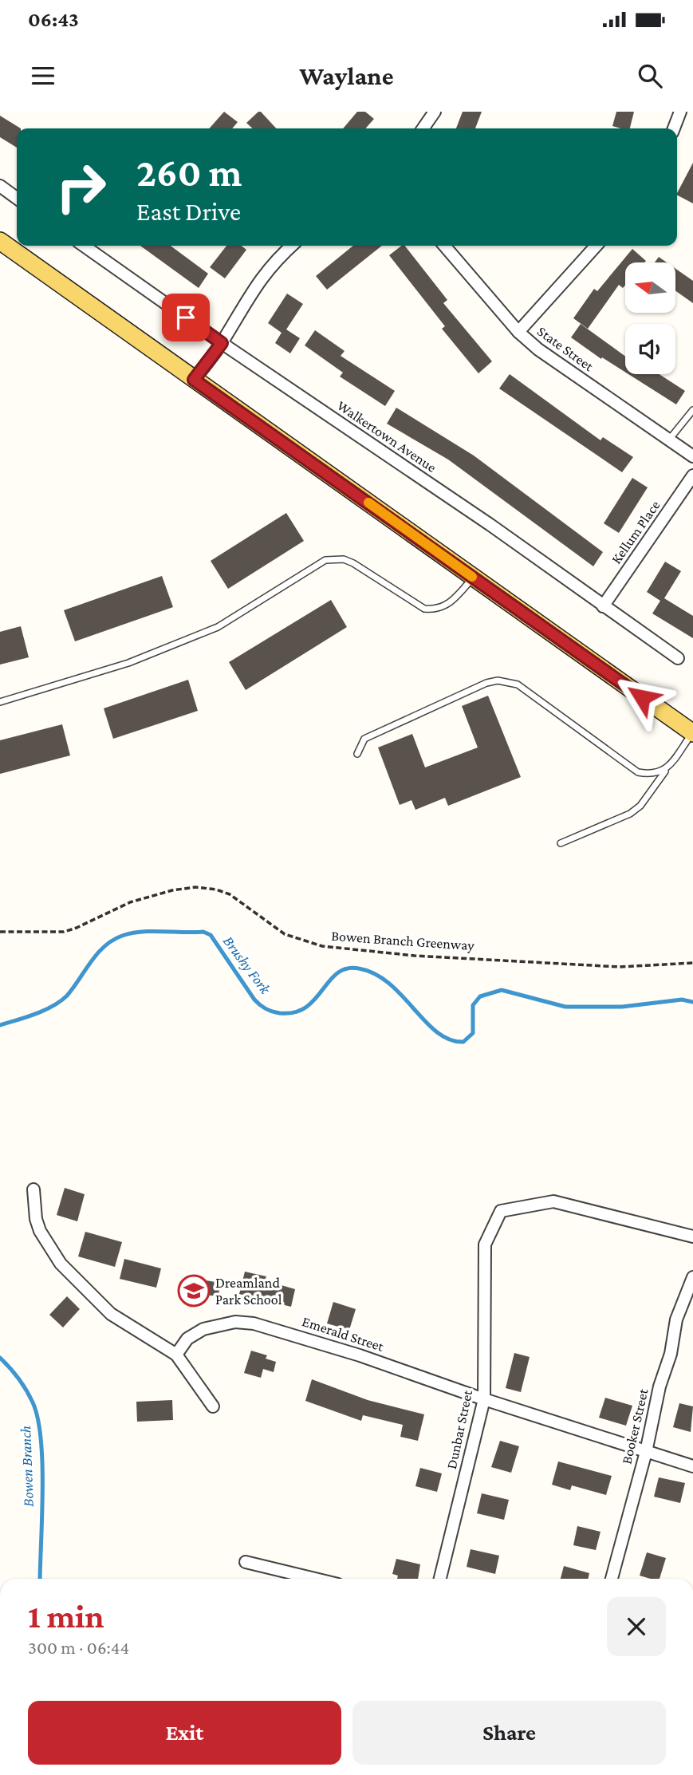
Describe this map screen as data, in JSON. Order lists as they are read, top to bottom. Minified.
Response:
{"streets":{"street":["State Street","Walkertown Avenue","Kellum Place","Emerald Street","Booker Street","Dunbar Street"],"path":["Bowen Branch Greenway"]},"crossings":[["Walkertown Avenue","Kellum Place"],["Emerald Street","Booker Street"],["Emerald Street","Dunbar Street"]],"water":["Brushy Fork","Bowen Branch"],"places":{"school or university":["Dreamland Park School"]},"north":"left","page":{"status":"06:43","header":"Waylane","turn":["260 m","East Drive"],"heading":["1 min","300 m · 06:44"],"buttons":["Exit","Share"]}}
